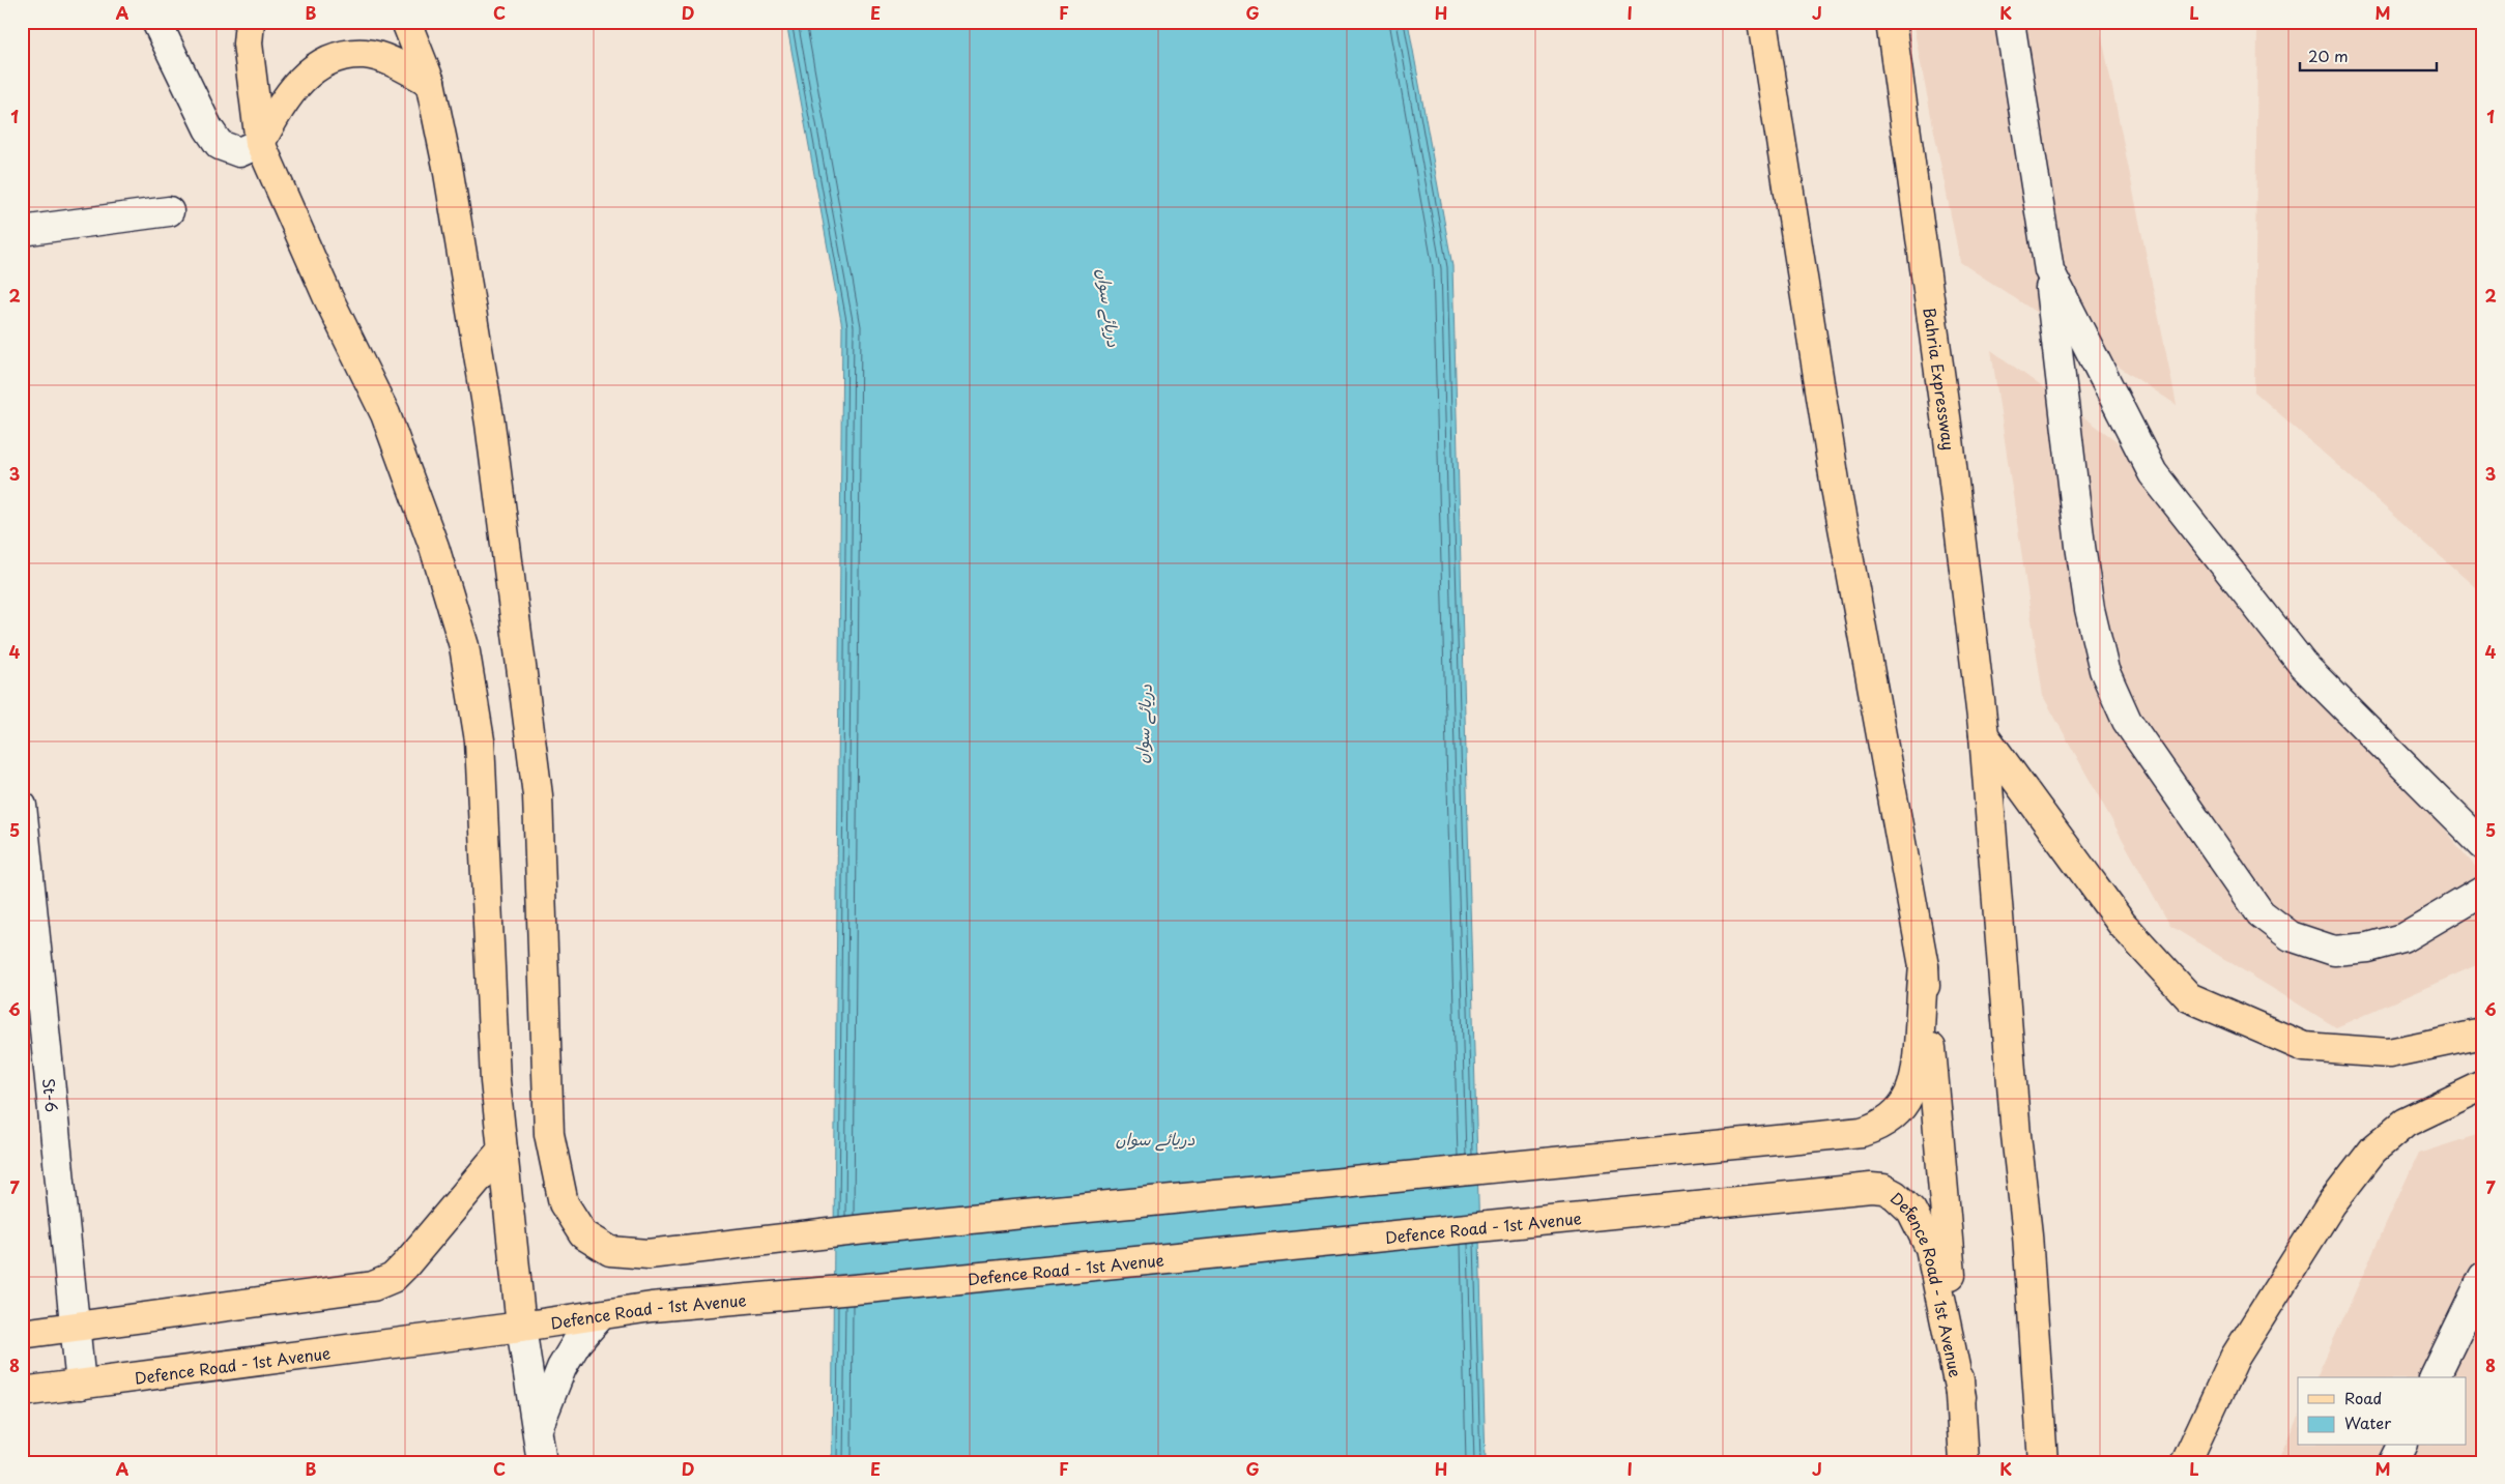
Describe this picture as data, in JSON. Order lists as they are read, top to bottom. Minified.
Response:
{"streets":{"main road":["Bahria Expressway","Defence Road - 1st Avenue"],"street":["St-6"]},"crossings":[["St-6","Defence Road - 1st Avenue"]],"water":["دریائے سواں"],"legend":["Road","Water"],"scale_bar":"20 m","grid":{"columns":["A","B","C","D","E","F","G","H","I","J","K","L","M"],"rows":["1","2","3","4","5","6","7","8"]}}
